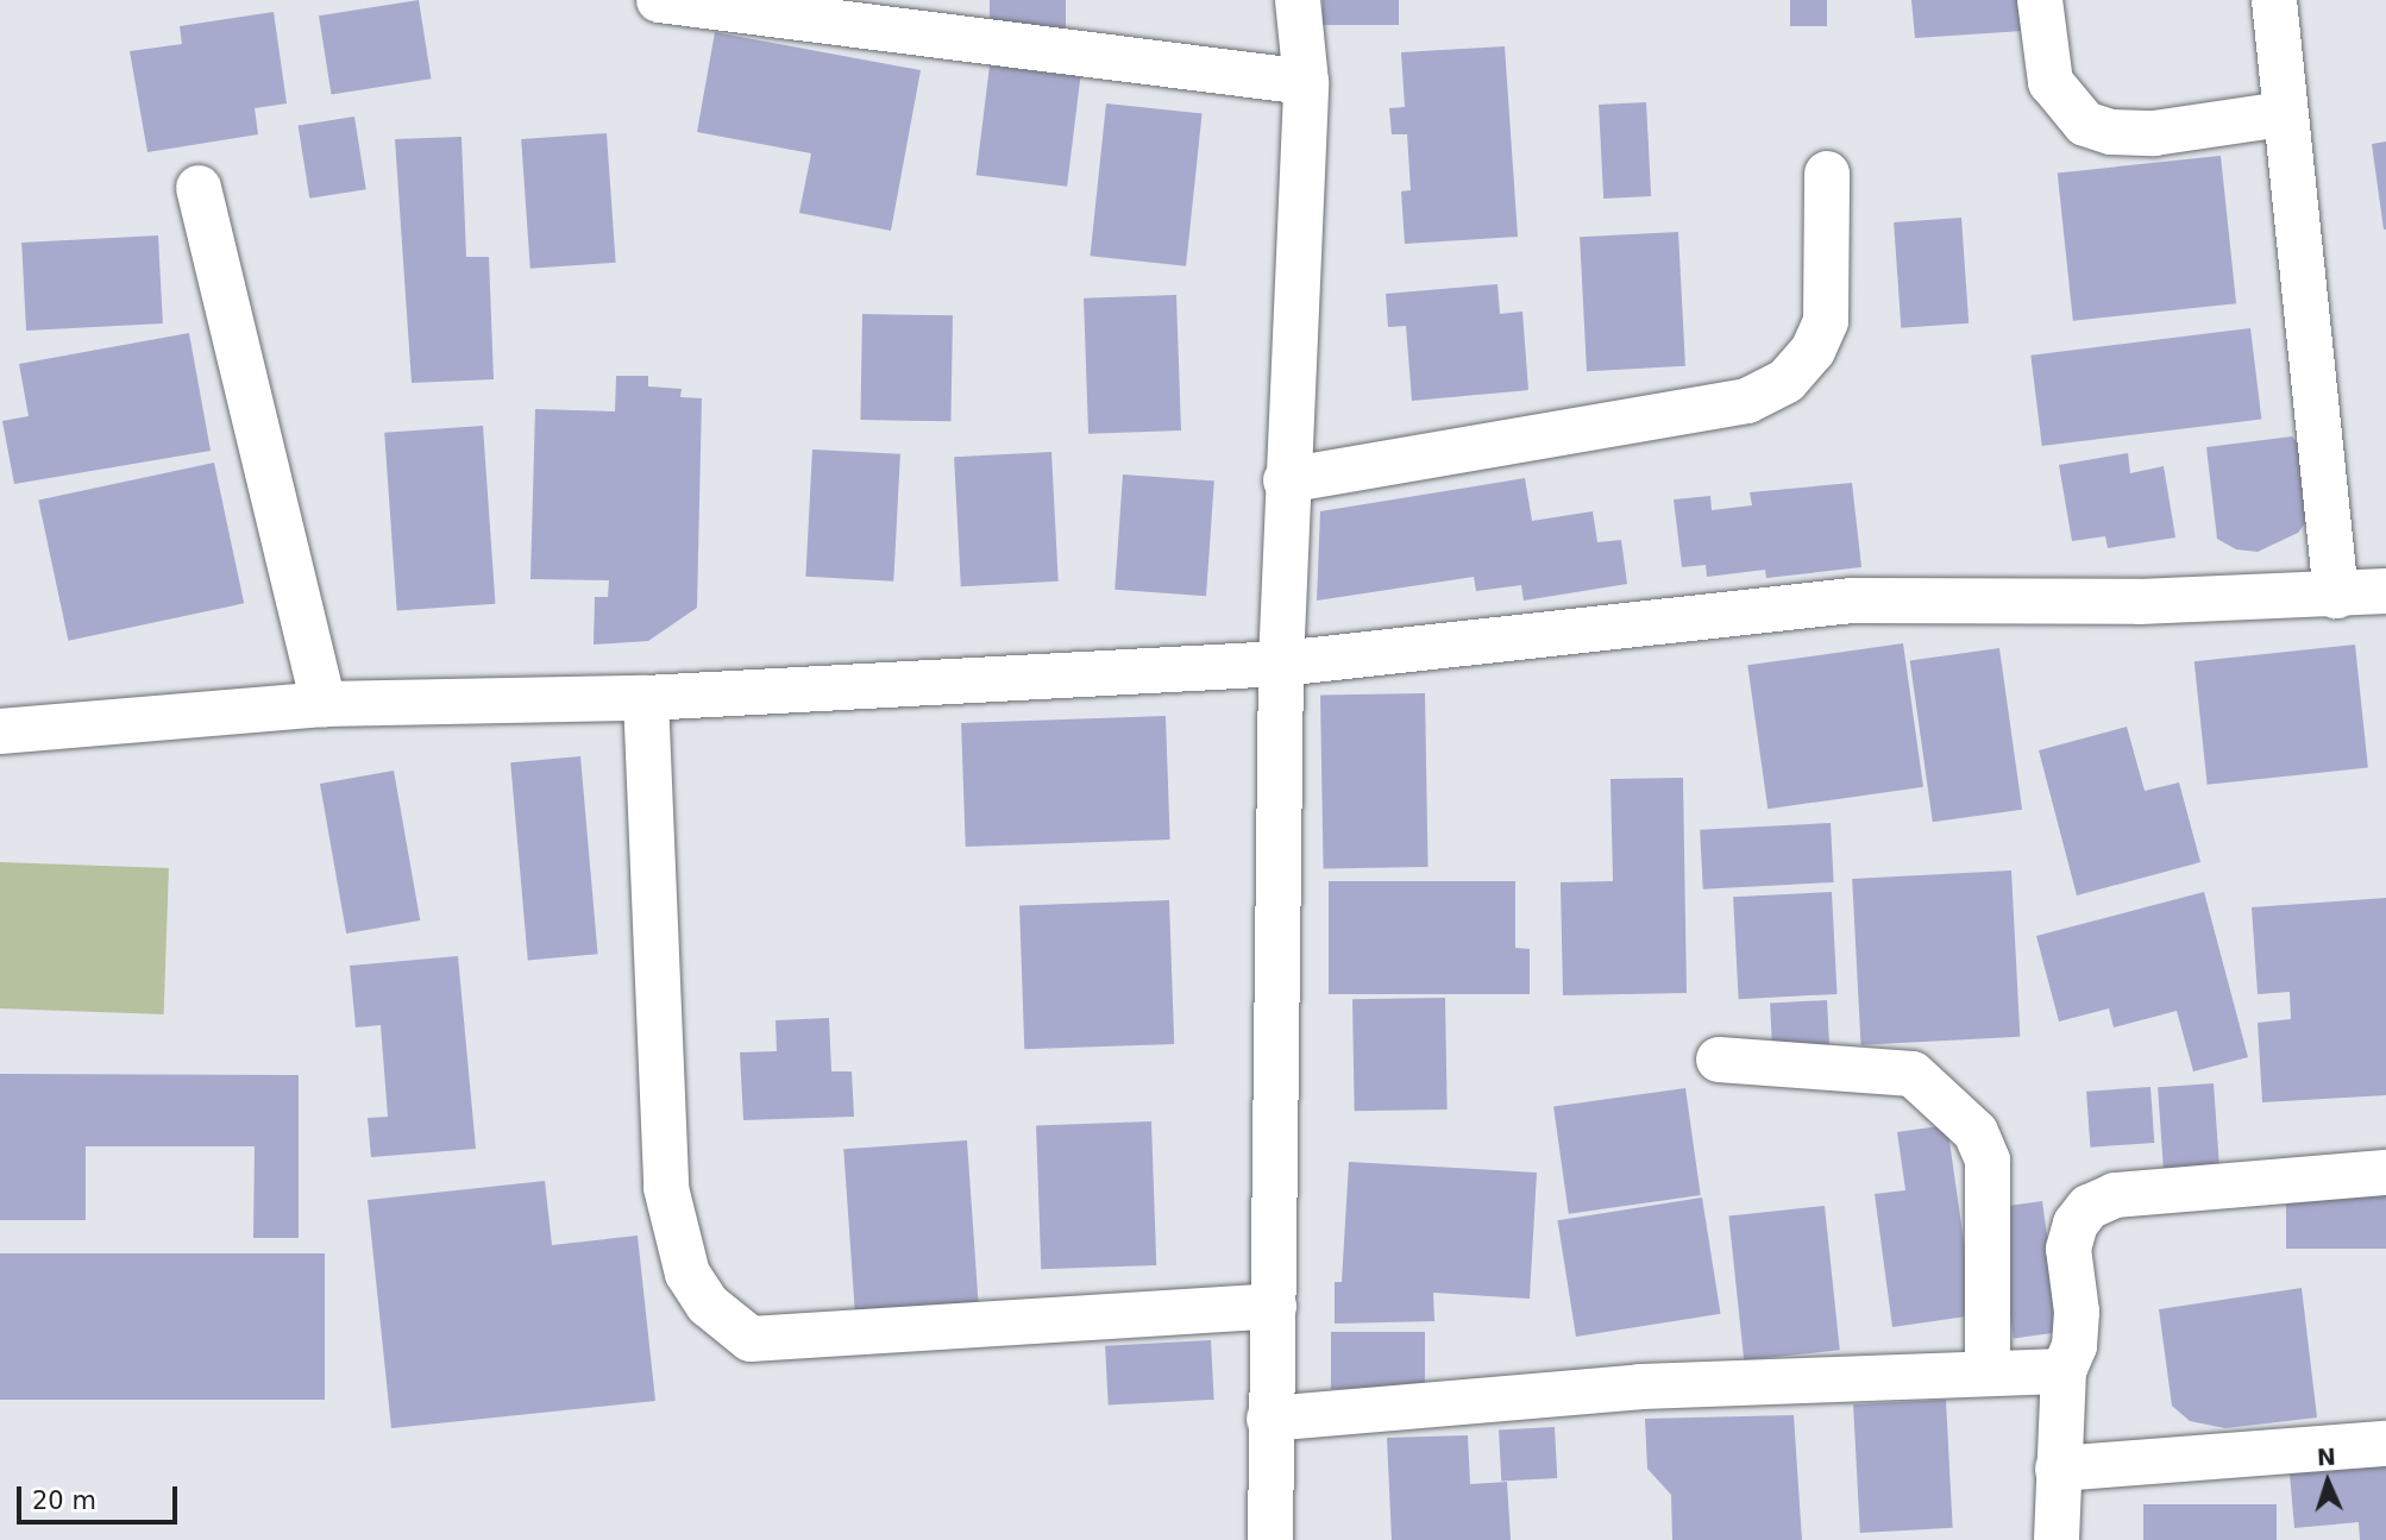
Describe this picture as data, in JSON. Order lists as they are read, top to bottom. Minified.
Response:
{"scale_bar":"20 m","north":"top"}
